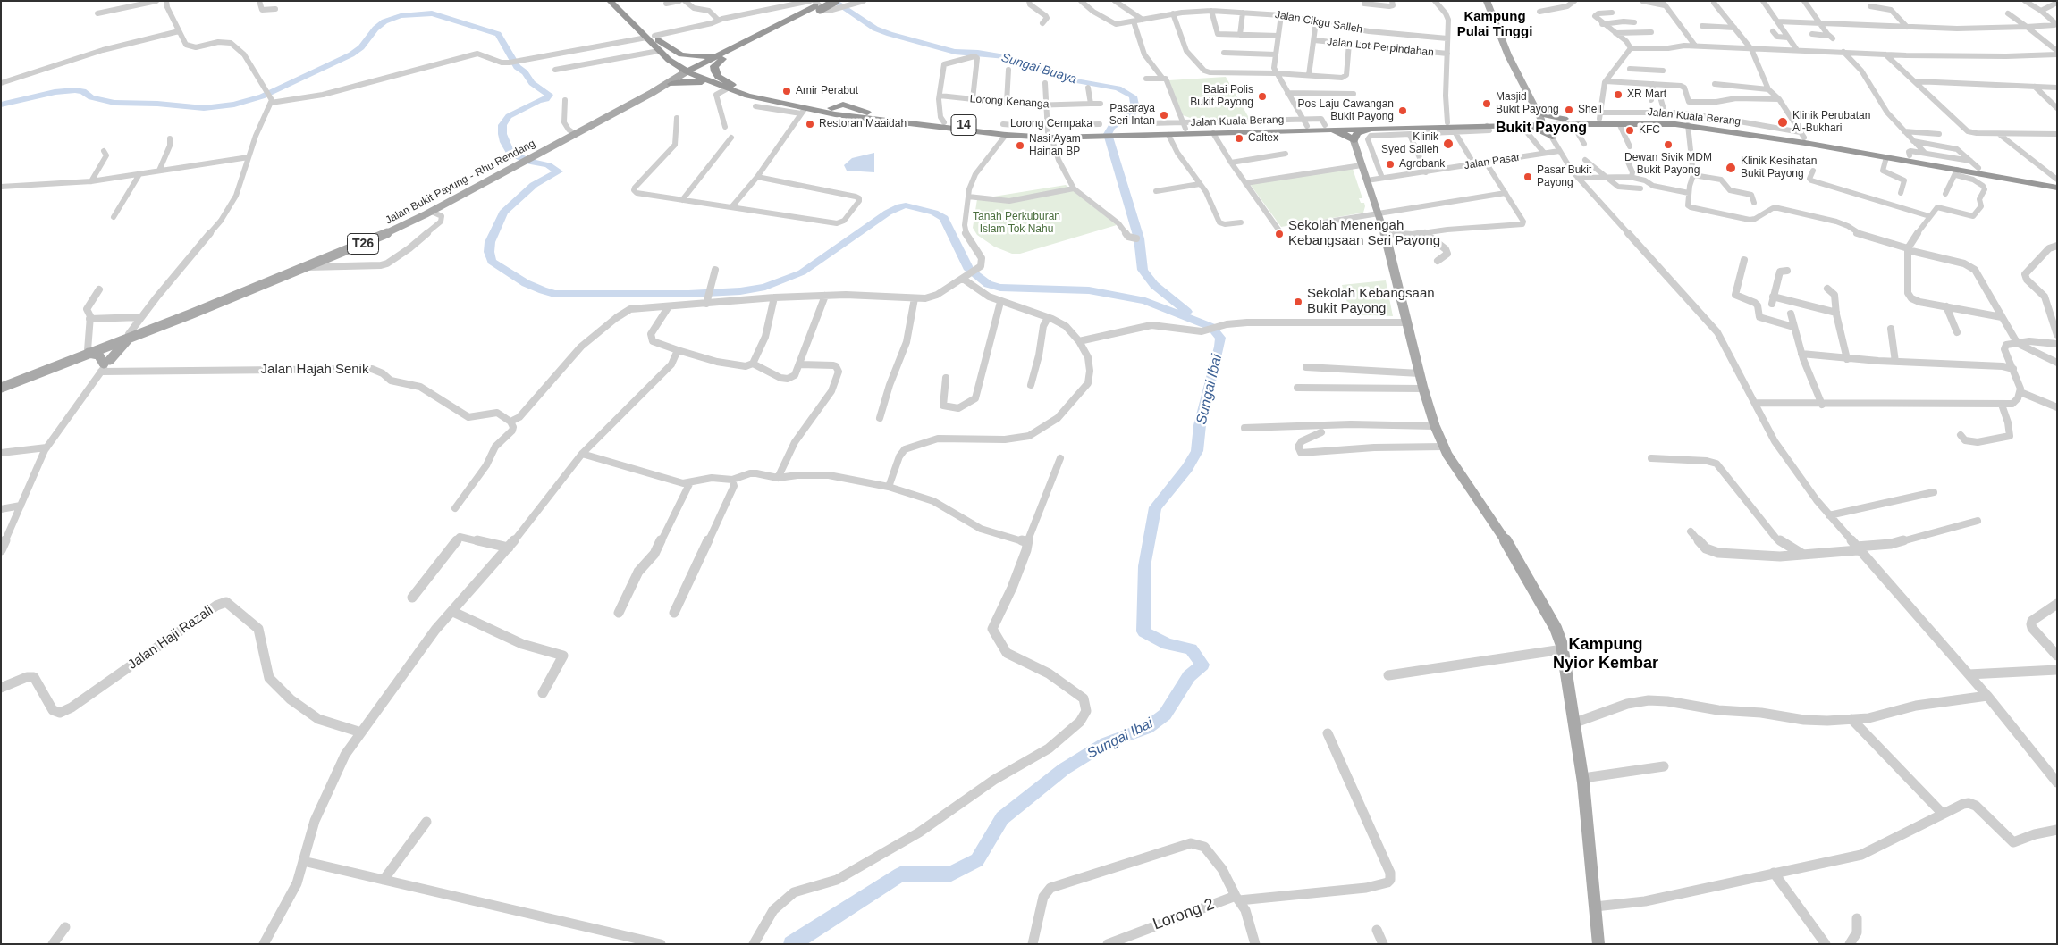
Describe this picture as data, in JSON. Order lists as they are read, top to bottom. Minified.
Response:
{"streets":{"highway":["Jalan Kuala Berang","14"],"main road":["Jalan Bukit Payung - Rhu Rendang","T26"],"street":["Jalan Cikgu Salleh","Jalan Lot Perpindahan","Lorong Kenanga","Lorong Cempaka","Jalan Pasar","Jalan Hajah Senik","Jalan Haji Razali","Lorong 2"]},"crossings":[["Jalan Kuala Berang","Lorong Cempaka"],["Jalan Kuala Berang","Jalan Bukit Payung - Rhu Rendang"]],"districts":["Kampung Pulai Tinggi","Bukit Payong","Kampung Nyior Kembar"],"water":["Sungai Buaya","Sungai Ibai"],"parks":["Tanah Perkuburan Islam Tok Nahu"],"places":["Amir Perabut","XR Mart","Balai Polis Bukit Payong","Masjid Bukit Payong","Shell","Pos Laju Cawangan Bukit Payong","Pasaraya Seri Intan","Klinik Perubatan Al-Bukhari","Restoran Maaidah","KFC","Caltex","Klinik Syed Salleh","Dewan Sivik MDM Bukit Payong","Nasi Ayam Hainan BP","Agrobank","Klinik Kesihatan Bukit Payong","Pasar Bukit Payong","Sekolah Menengah Kebangsaan Seri Payong","Sekolah Kebangsaan Bukit Payong"]}
